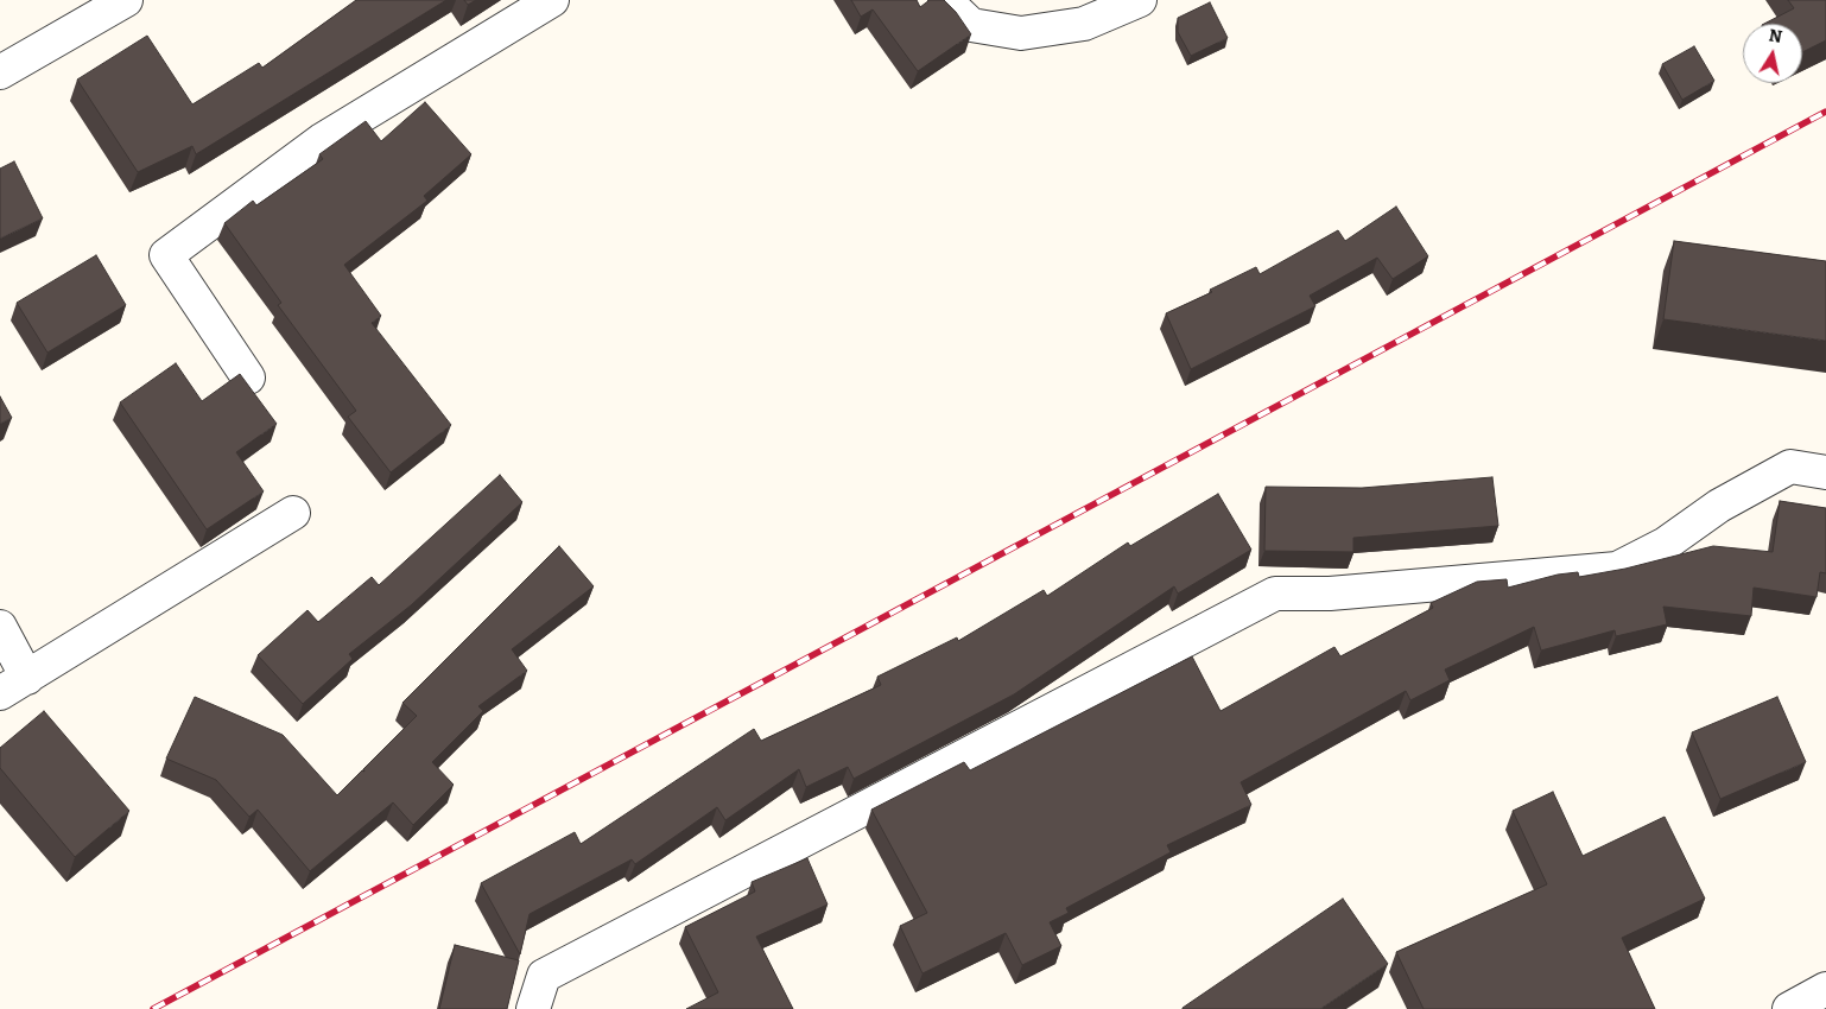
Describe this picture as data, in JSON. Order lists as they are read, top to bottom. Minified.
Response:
{"north":"top"}
